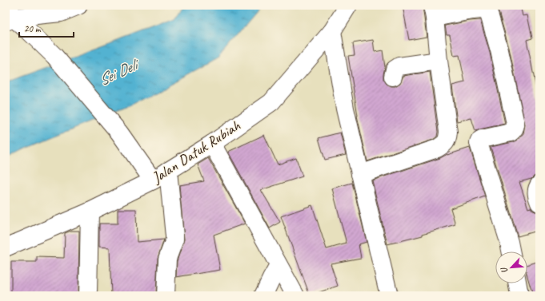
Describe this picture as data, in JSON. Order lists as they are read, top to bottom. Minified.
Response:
{"streets":{"street":["Jalan Datuk Rubiah"]},"water":["Sei Deli"],"scale_bar":"20 m","north":"bottom left"}
